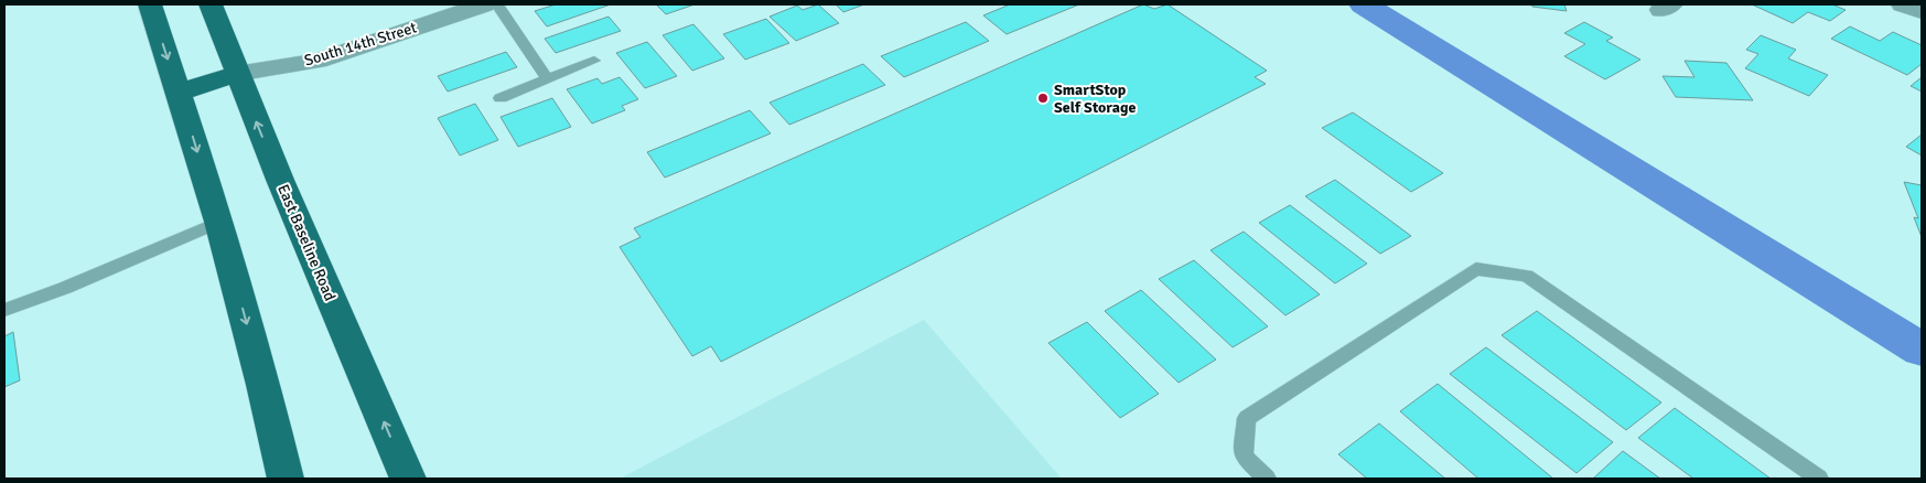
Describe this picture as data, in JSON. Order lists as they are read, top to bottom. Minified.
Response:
{"streets":{"main road":["East Baseline Road"],"street":["South 14th Street"]},"crossings":[["South 14th Street","East Baseline Road"]],"places":["SmartStop Self Storage"]}
